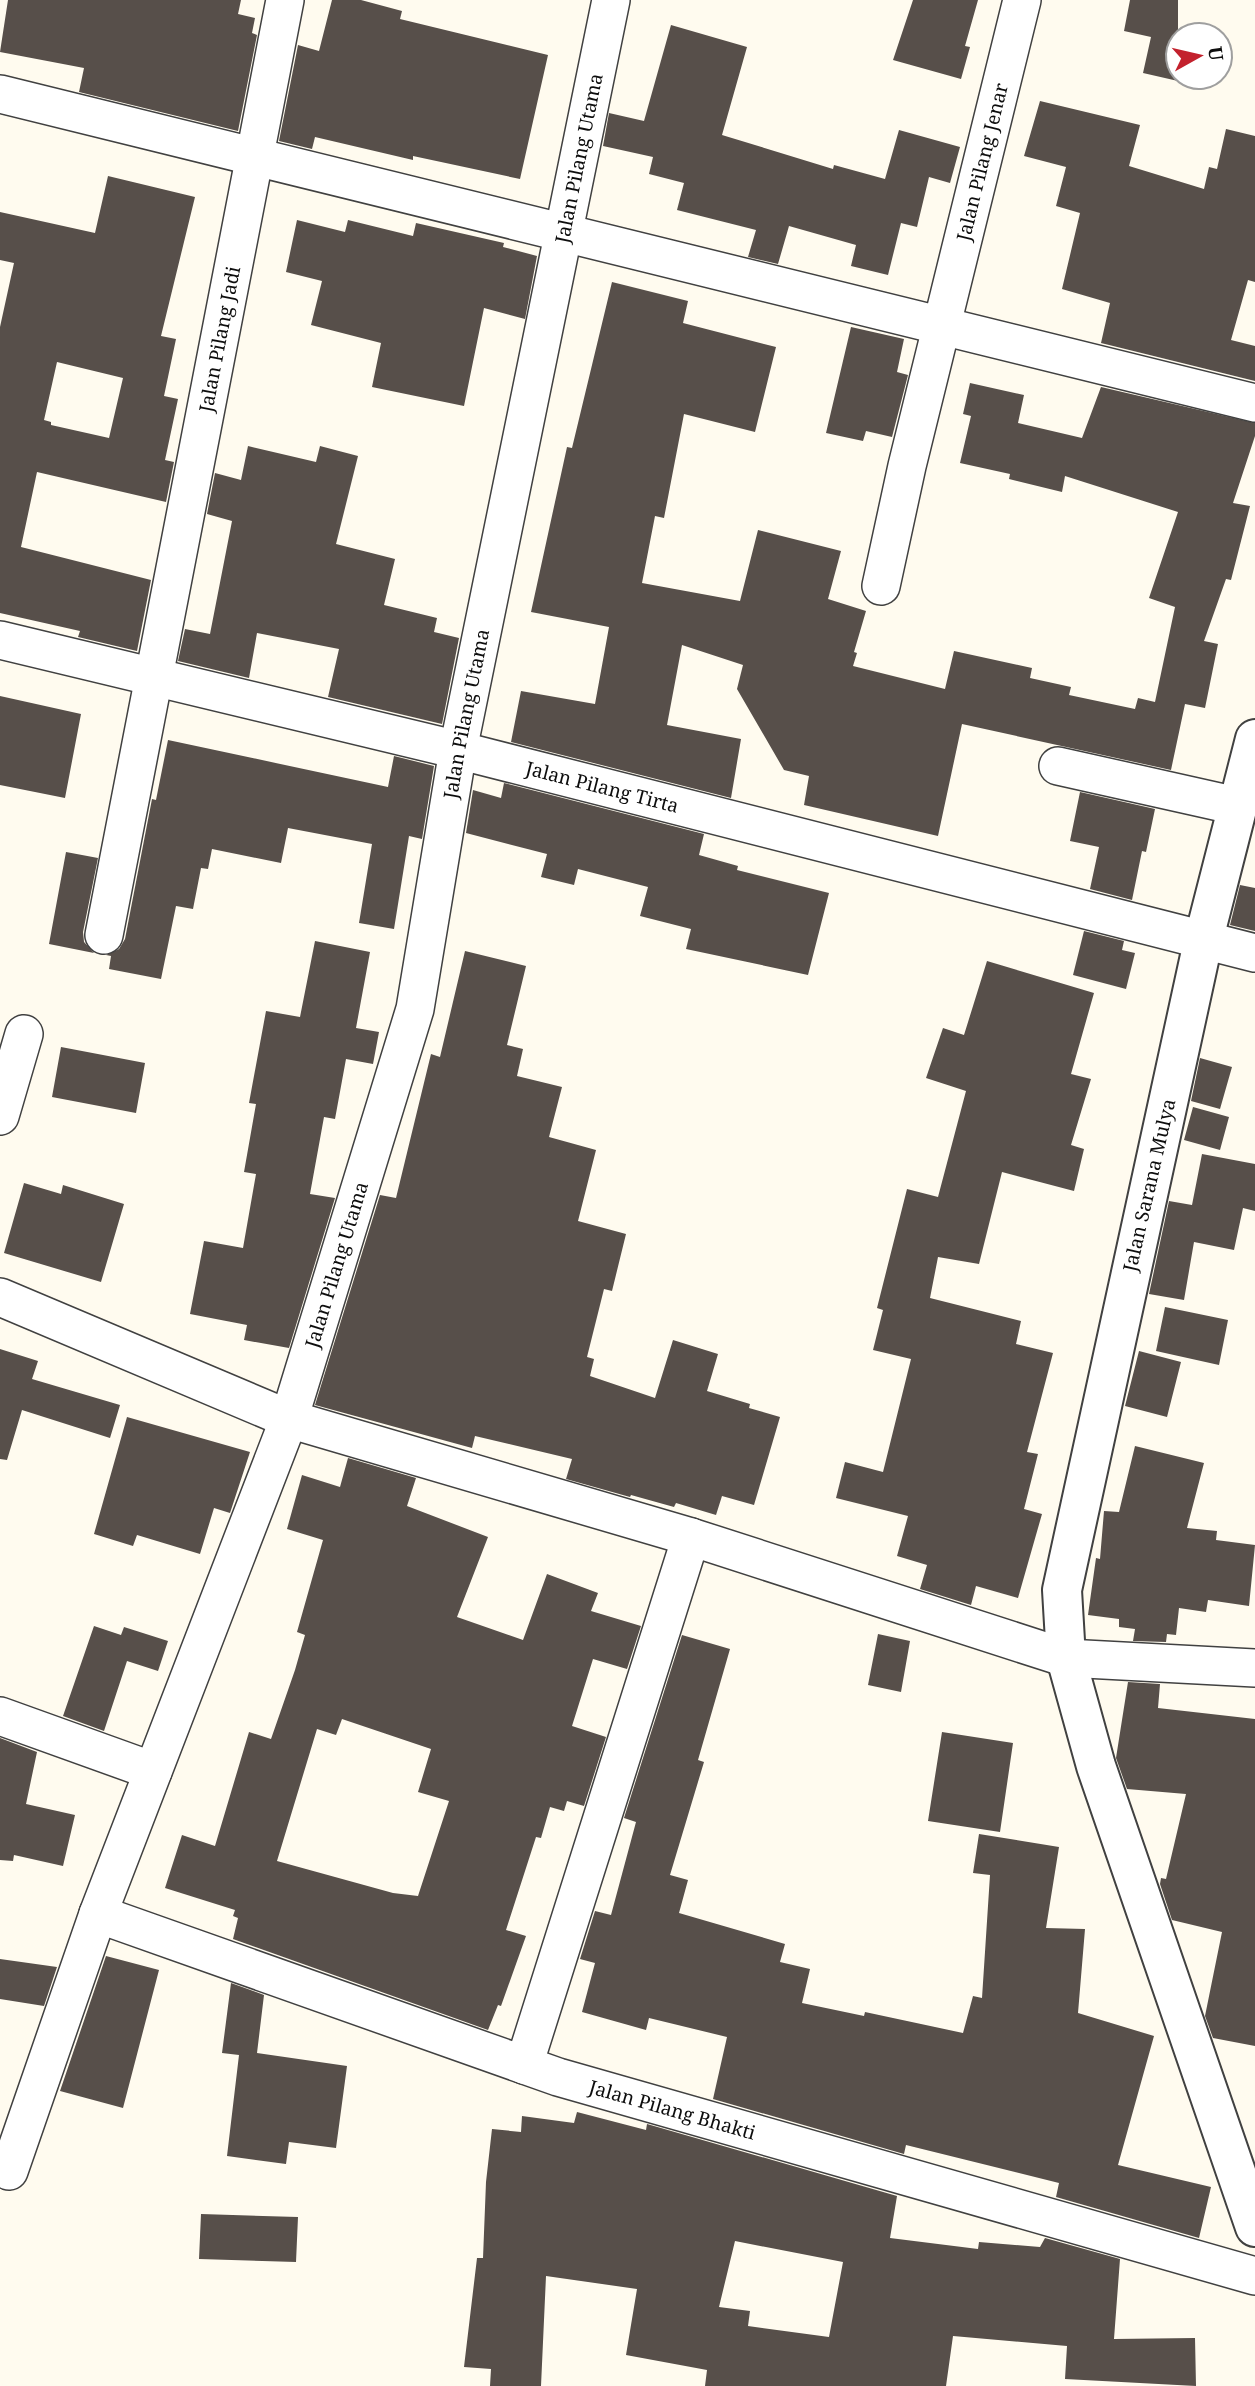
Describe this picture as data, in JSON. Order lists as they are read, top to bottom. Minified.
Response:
{"streets":{"street":["Jalan Pilang Utama","Jalan Pilang Jenar","Jalan Pilang Jadi","Jalan Pilang Tirta","Jalan Sarana Mulya","Jalan Pilang Bhakti"]},"crossings":[["Jalan Pilang Utama","Jalan Pilang Tirta"],["Jalan Pilang Utama","Jalan Pilang Bhakti"],["Jalan Pilang Jadi","Jalan Pilang Tirta"],["Jalan Pilang Tirta","Jalan Sarana Mulya"]],"north":"right"}
